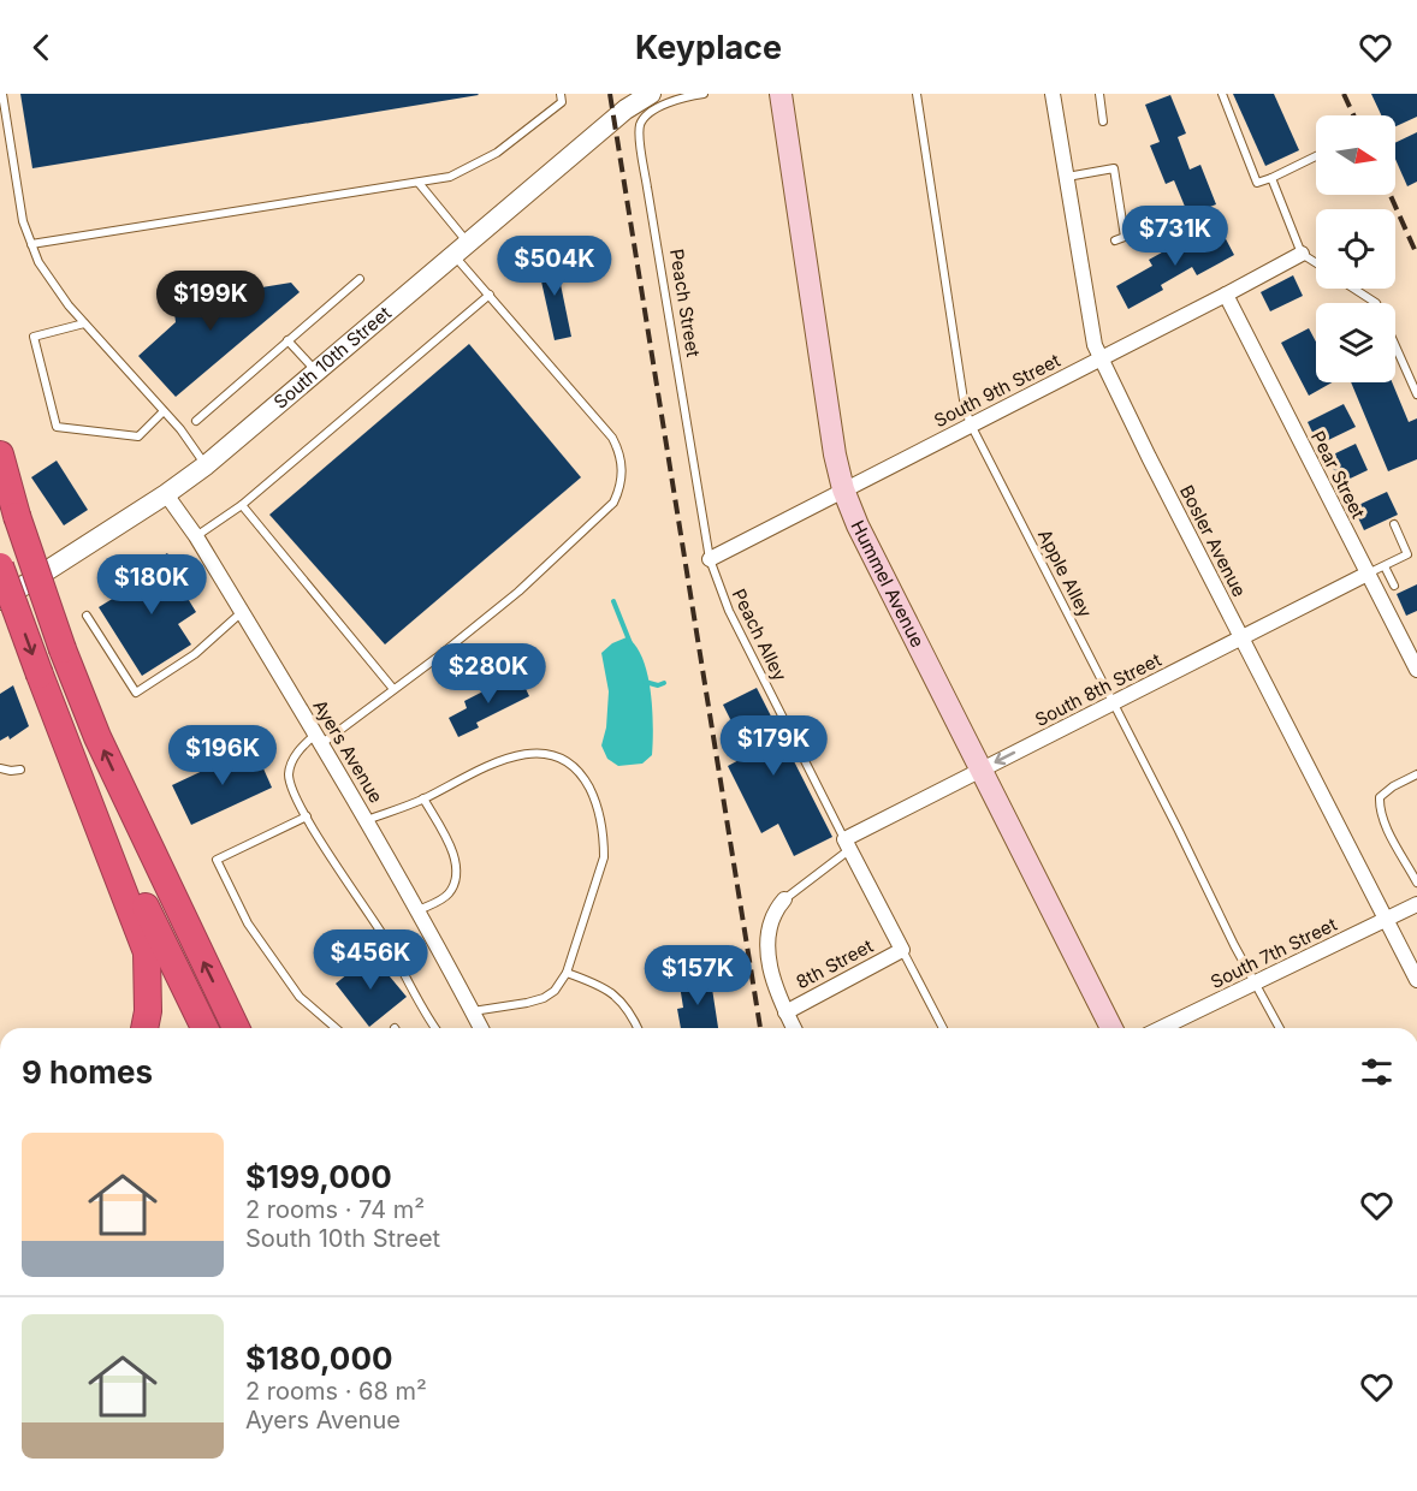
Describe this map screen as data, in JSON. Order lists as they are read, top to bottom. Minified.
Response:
{"streets":{"main road":["Hummel Avenue"],"street":["South 10th Street","South 9th Street","Pear Street","Bosler Avenue","South 8th Street","Ayers Avenue","South 7th Street","8th Street"],"lane":["Peach Street","Apple Alley","Peach Alley"]},"crossings":[["Peach Street","South 9th Street"],["Peach Street","Peach Alley"],["South 10th Street","Ayers Avenue"],["South 9th Street","Pear Street"],["South 9th Street","Bosler Avenue"],["South 9th Street","Apple Alley"],["South 9th Street","Hummel Avenue"],["South 9th Street","Peach Alley"],["Pear Street","South 8th Street"],["Bosler Avenue","South 8th Street"],["Bosler Avenue","South 7th Street"],["Apple Alley","South 8th Street"],["Apple Alley","South 7th Street"],["Hummel Avenue","South 8th Street"],["Peach Alley","South 8th Street"]],"north":"right","page":{"header":"Keyplace","price":["$731K","$504K","$199K","$180K","$280K","$179K","$196K","$456K","$157K"],"heading":"9 homes","list":[{"name":"$199,000","note":"2 rooms · 74 m² · South 10th Street"},{"name":"$180,000","note":"2 rooms · 68 m² · Ayers Avenue"}]}}
